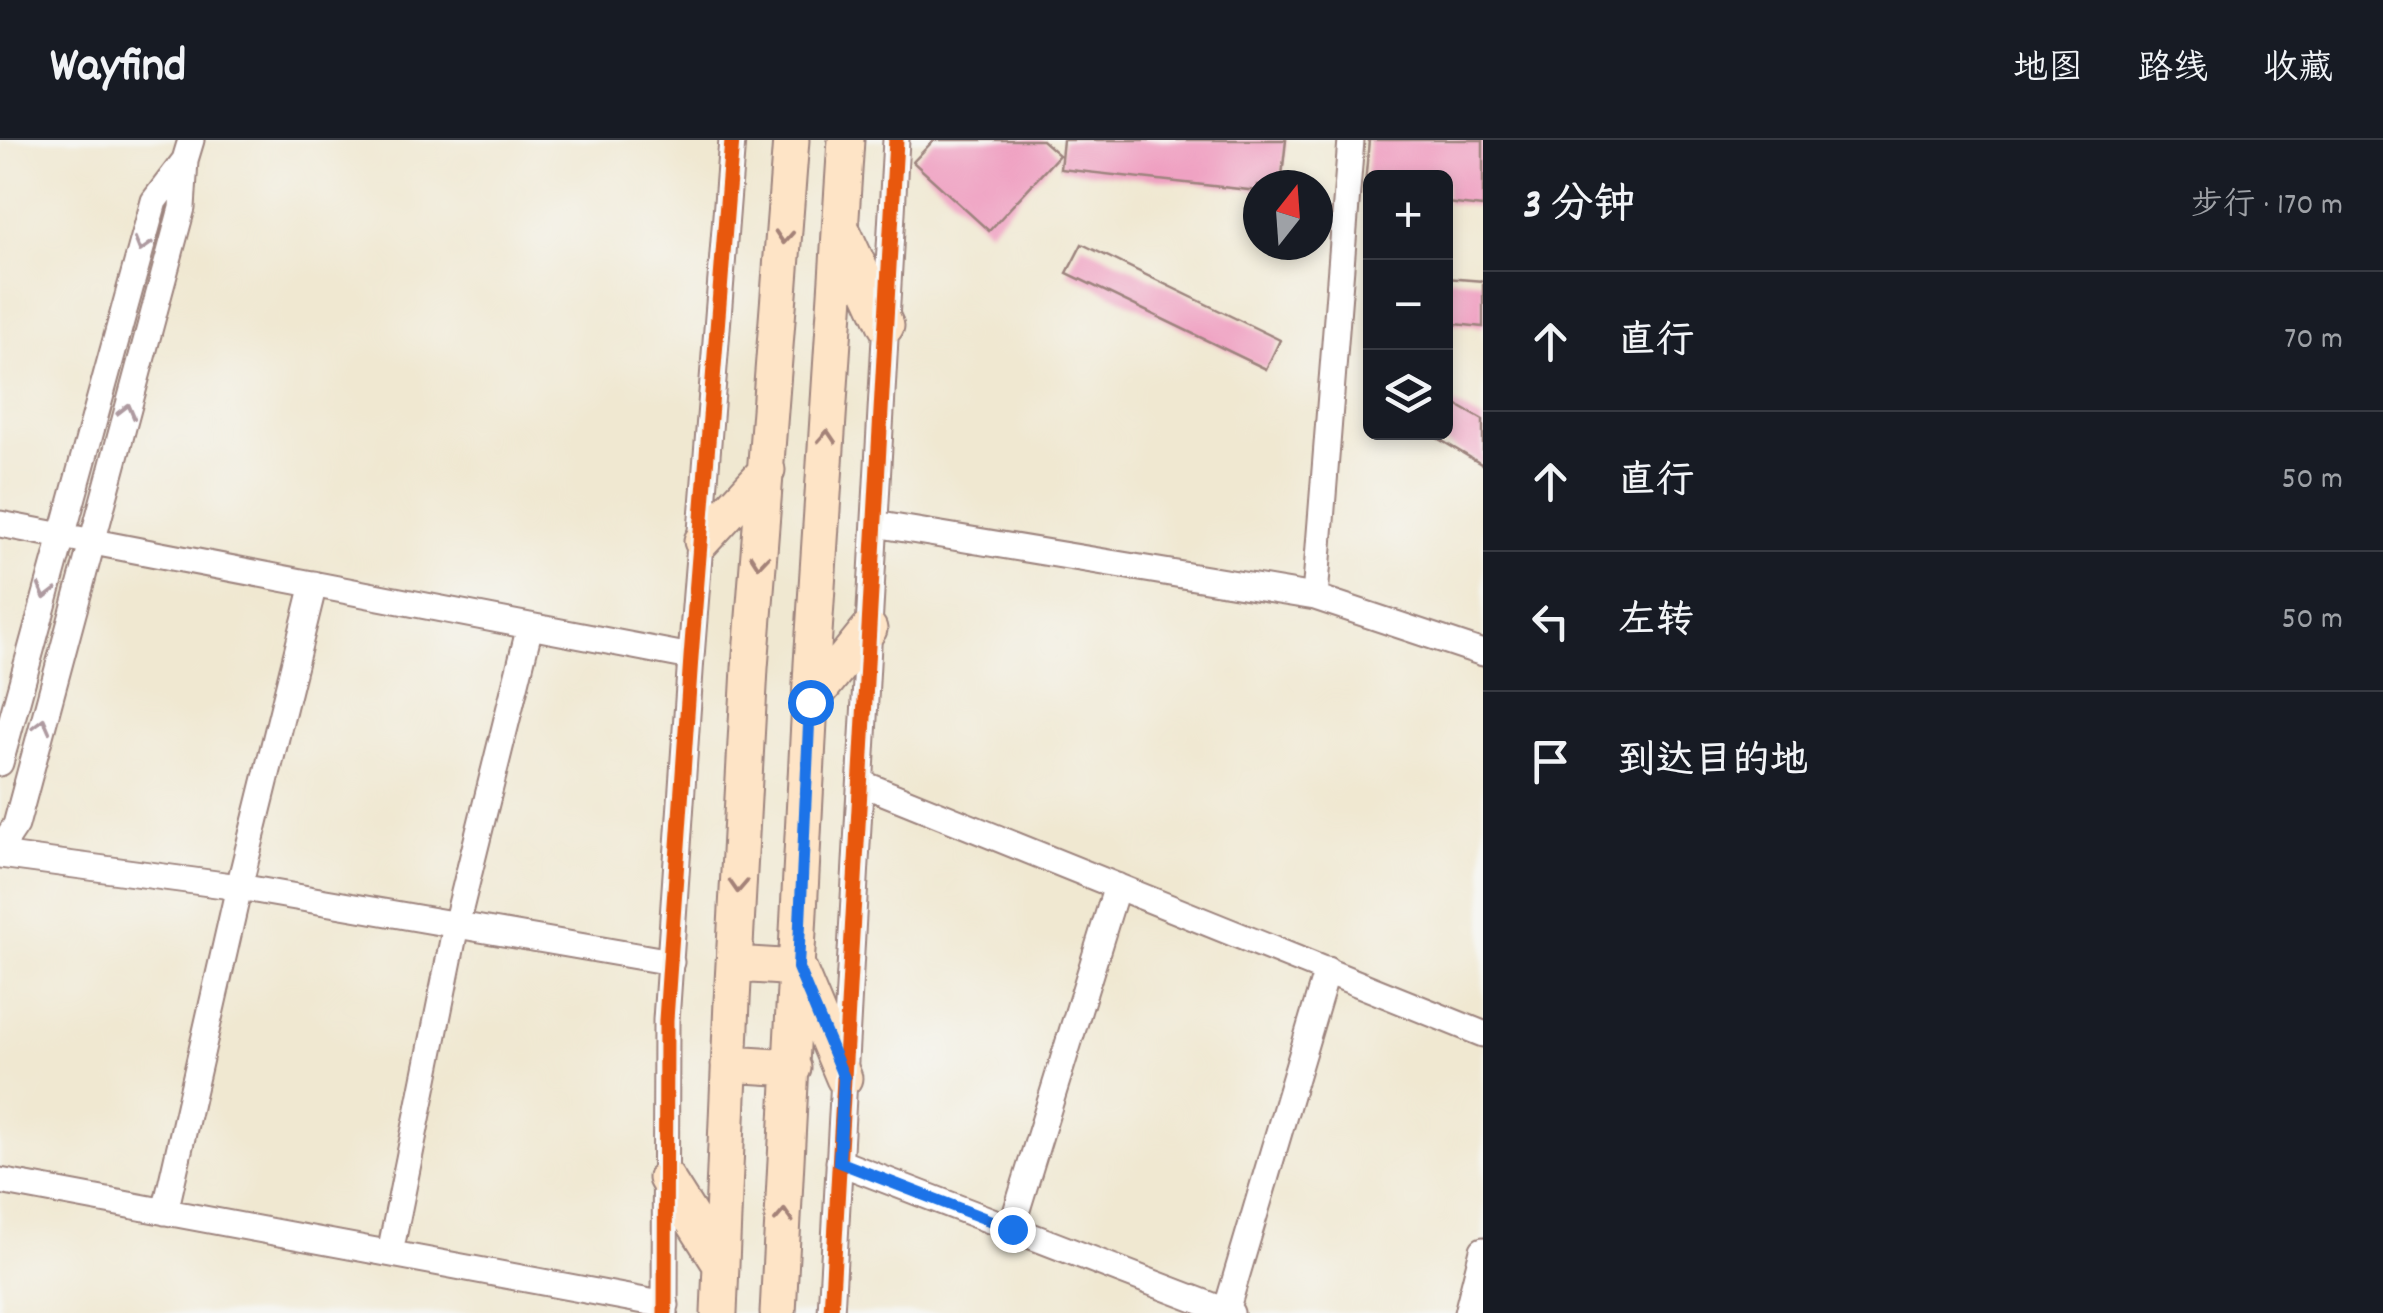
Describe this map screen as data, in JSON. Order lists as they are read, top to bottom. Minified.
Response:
{"north":"top","page":{"header":"Wayfind","nav":["地图","路线","收藏"],"heading":["3 分钟","步行 · 170 m"],"map_buttons":["+","−"],"list":[["直行","70 m"],["直行","50 m"],["左转","50 m"],"到达目的地"]}}
